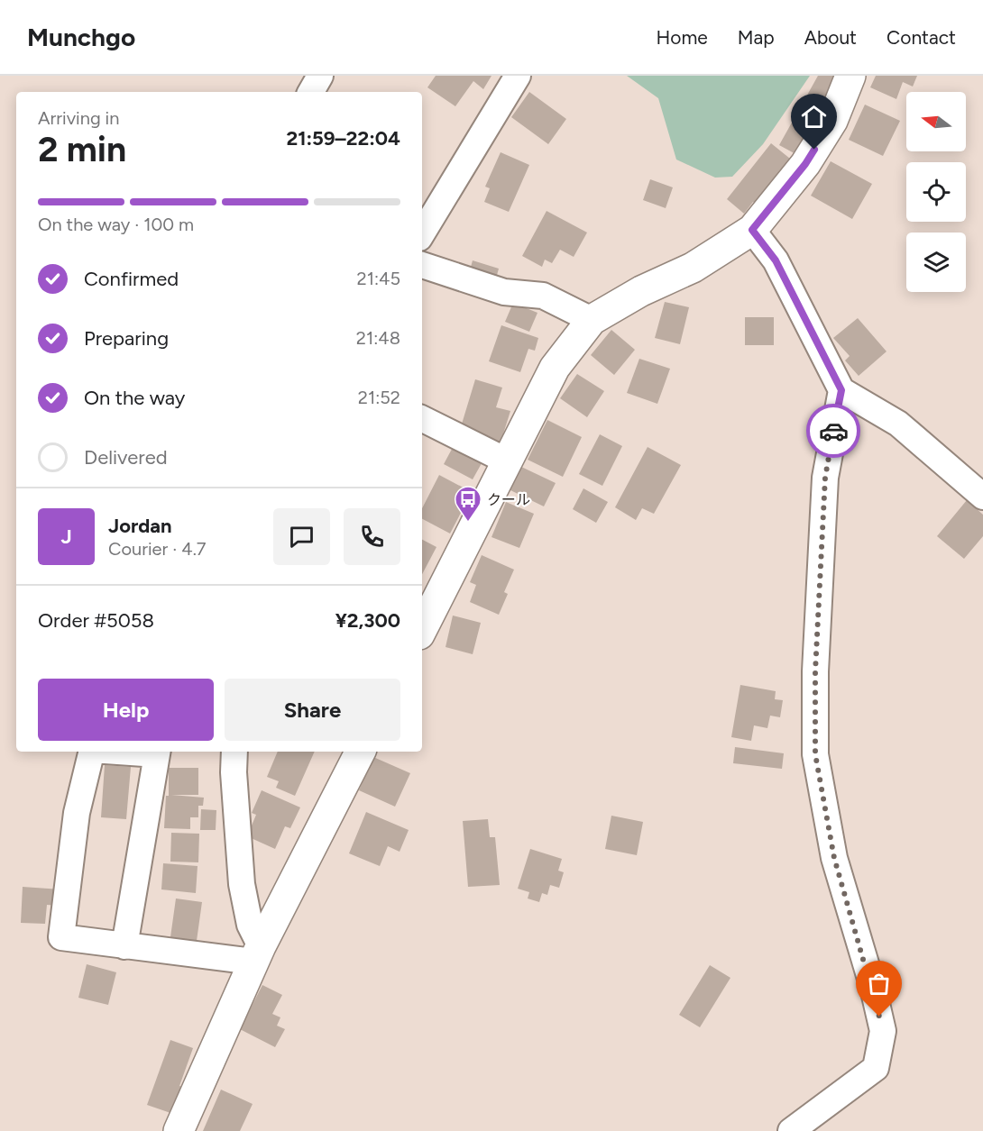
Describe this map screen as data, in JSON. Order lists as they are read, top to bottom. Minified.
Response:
{"places":{"bus stop":["クール"]},"north":"left","page":{"header":"Munchgo","nav":["Home","Map","About","Contact"],"heading":["2 min","Arriving in","21:59–22:04"],"panel":["Jordan","Courier · 4.7","Order #5058","¥2,300"],"bar":"On the way · 100 m","list":[["Confirmed","21:45"],["Preparing","21:48"],["On the way","21:52"],"Delivered"],"round":"J","buttons":["Help","Share"]}}
